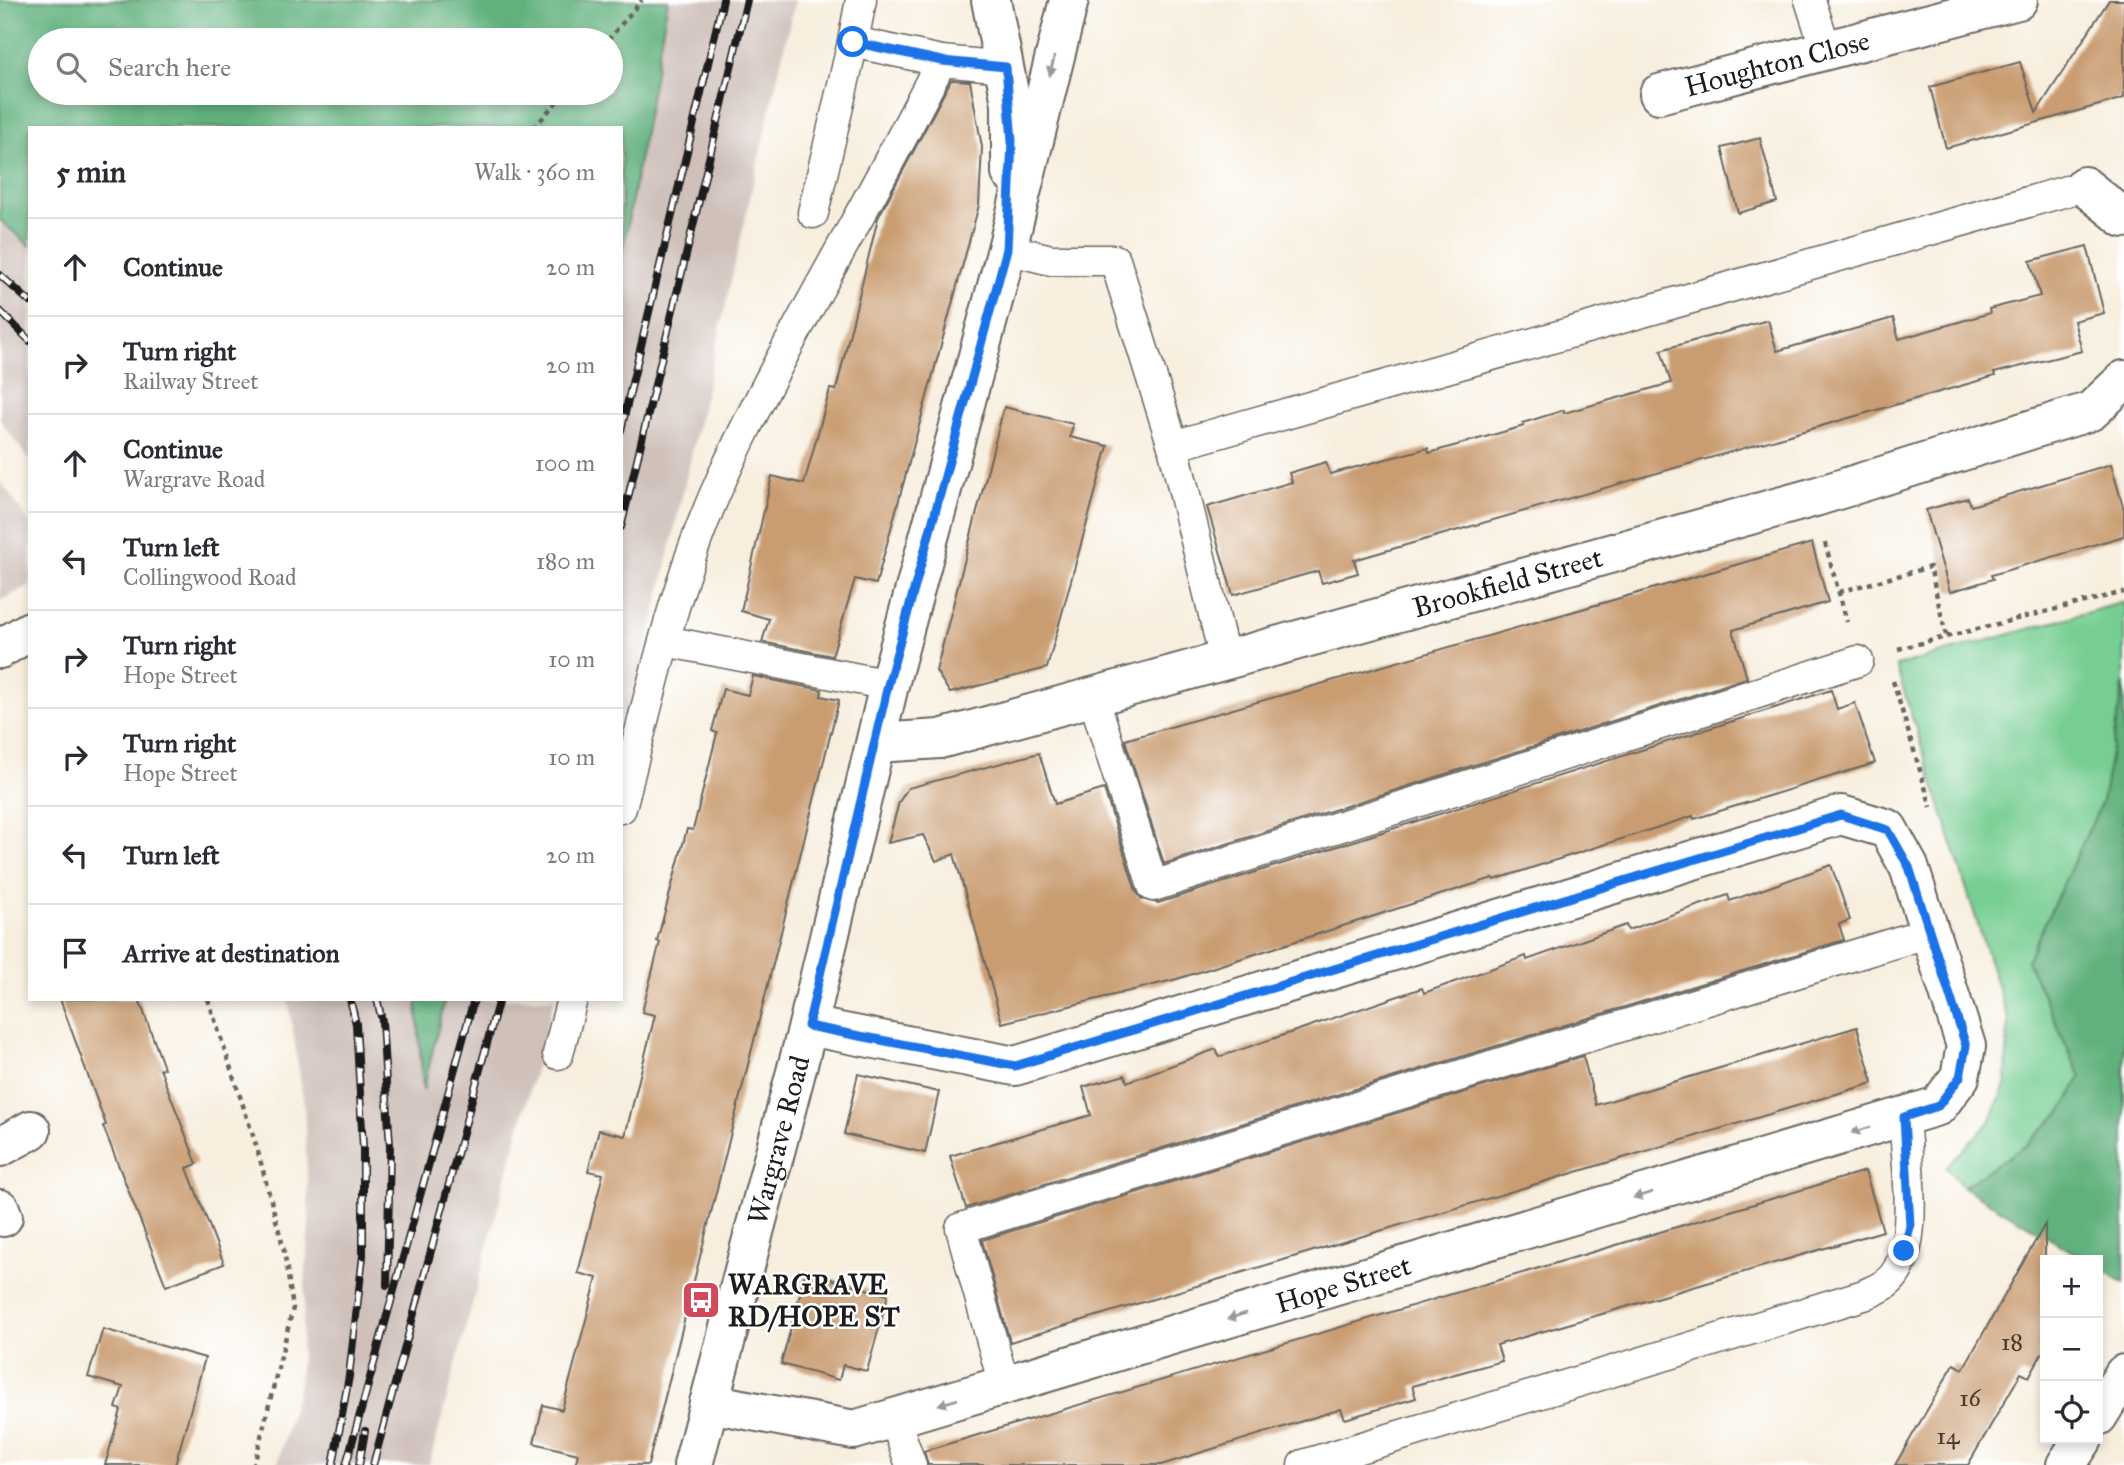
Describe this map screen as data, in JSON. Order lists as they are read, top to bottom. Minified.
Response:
{"streets":{"street":["Houghton Close","Brookfield Street","Wargrave Road","Hope Street"]},"crossings":[["Brookfield Street","Wargrave Road"],["Wargrave Road","Hope Street"]],"one_way":["Hope Street"],"places":{"bus stop":["WARGRAVE RD/HOPE ST"]},"house_numbers":["18","16","14"],"page":{"search":"Search here","heading":["5 min","Walk · 360 m"],"list":[["Continue","20 m"],["Turn right","Railway Street","20 m"],["Continue","Wargrave Road","100 m"],["Turn left","Collingwood Road","180 m"],["Turn right","Hope Street","10 m"],["Turn right","Hope Street","10 m"],["Turn left","20 m"],"Arrive at destination"],"map_buttons":["+","−"]}}
